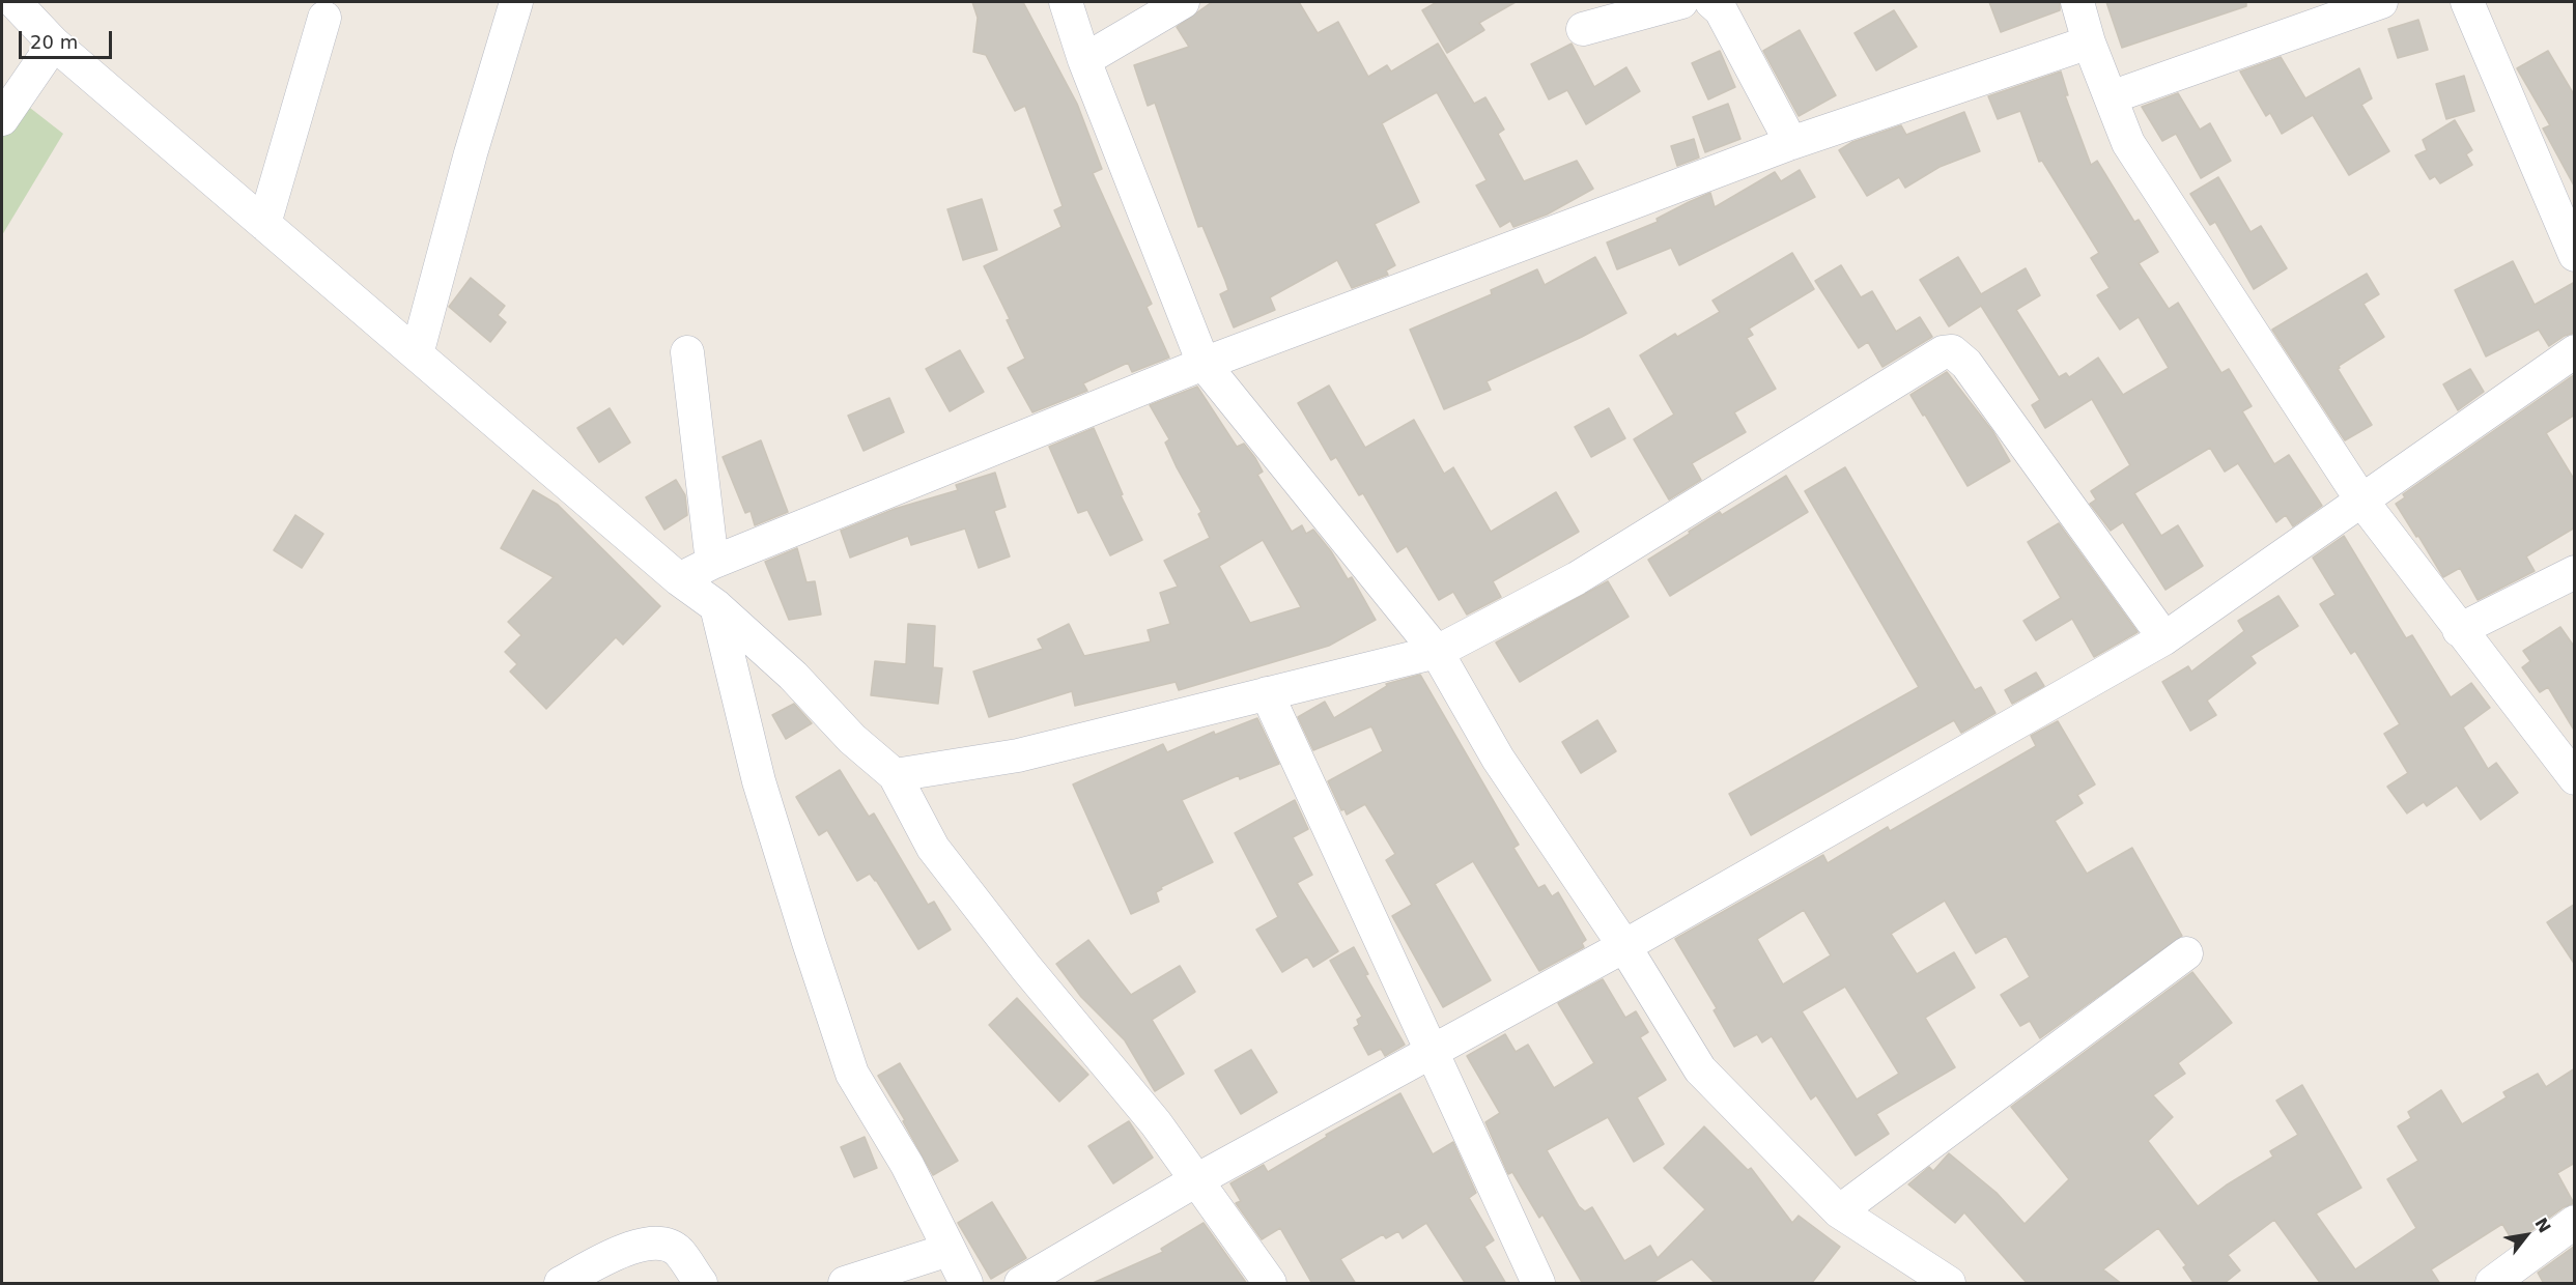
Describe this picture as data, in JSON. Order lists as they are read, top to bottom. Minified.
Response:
{"scale_bar":"20 m","north":"top right"}
